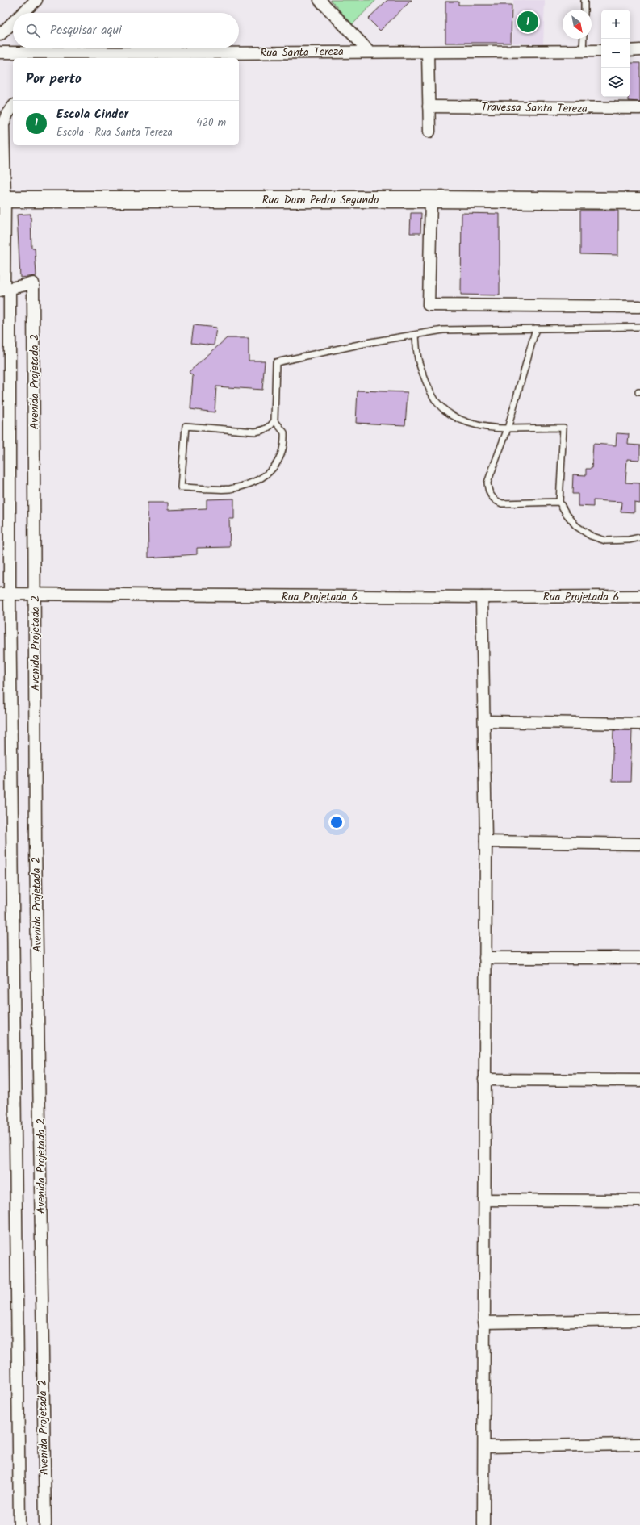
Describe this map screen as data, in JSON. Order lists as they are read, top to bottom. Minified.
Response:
{"streets":{"street":["Rua Santa Tereza","Travessa Santa Tereza","Rua Dom Pedro Segundo","Avenida Projetada 2","Rua Projetada 6"]},"crossings":[["Rua Dom Pedro Segundo","Avenida Projetada 2"],["Avenida Projetada 2","Rua Projetada 6"]],"north":"bottom right","page":{"map_buttons":["+","−"],"pins":"1","search":"Pesquisar aqui","heading":"Por perto","list":[{"mark":"1","name":"Escola Cinder","note":"Escola · Rua Santa Tereza","value":"420 m"}]}}
